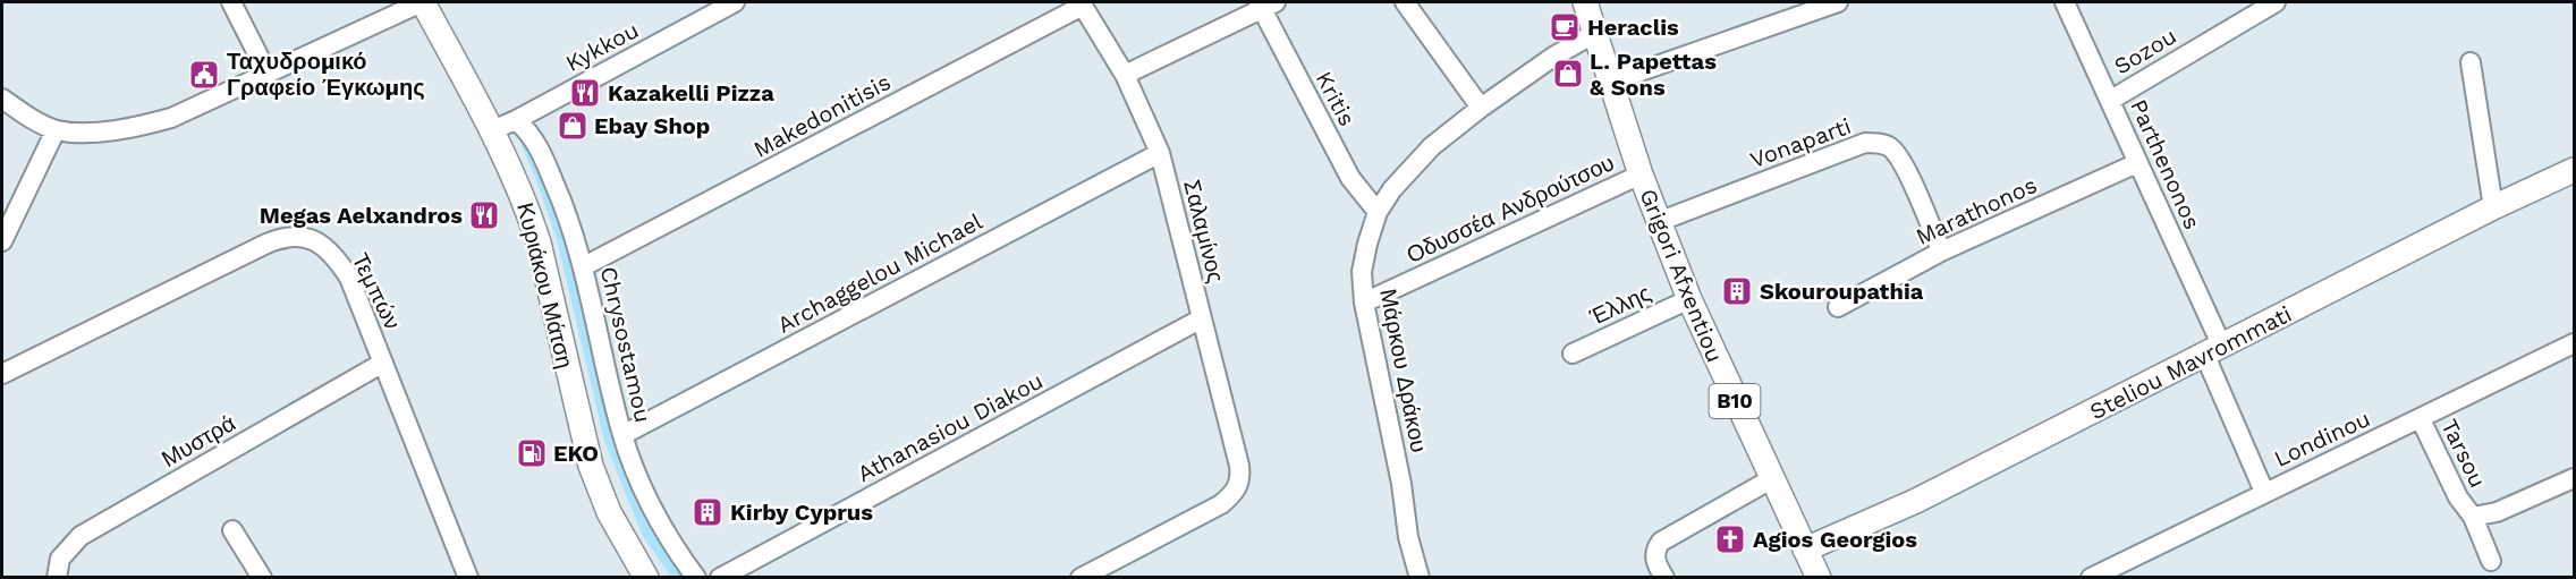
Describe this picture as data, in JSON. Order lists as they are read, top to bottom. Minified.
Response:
{"streets":{"main road":["Grigori Afxentiou","Κυριάκου Μάτση","Steliou Mavrommati","B10"],"street":["Kykkou","Sozou","Kritis","Makedonitisis","Vonaparti","Parthenonos","Οδυσσέα Ανδρούτσου","Marathonos","Σαλαμίνος","Archaggelou Michael","Τεμπών","Έλλης","Chrysostamou","Μάρκου Δράκου","Athanasiou Diakou","Londinou","Μυστρά","Tarsou"]},"crossings":[["Kykkou","Κυριάκου Μάτση"],["Kykkou","Chrysostamou"],["Sozou","Parthenonos"],["Kritis","Μάρκου Δράκου"],["Makedonitisis","Σαλαμίνος"],["Makedonitisis","Chrysostamou"],["Vonaparti","Marathonos"],["Vonaparti","Grigori Afxentiou"],["Parthenonos","Marathonos"],["Parthenonos","Steliou Mavrommati"],["Parthenonos","Londinou"],["Οδυσσέα Ανδρούτσου","Grigori Afxentiou"],["Οδυσσέα Ανδρούτσου","Μάρκου Δράκου"],["Σαλαμίνος","Archaggelou Michael"],["Σαλαμίνος","Athanasiou Diakou"],["Archaggelou Michael","Chrysostamou"],["Grigori Afxentiou","Έλλης"],["Grigori Afxentiou","Steliou Mavrommati"],["Grigori Afxentiou","Μάρκου Δράκου"],["Τεμπών","Μυστρά"],["Londinou","Tarsou"]],"places":{"cafe":["Heraclis"],"shop":["L. Papettas & Sons","Ebay Shop"],"public building":["Ταχυδρομικό Γραφείο Έγκωμης"],"restaurant":["Kazakelli Pizza","Megas Aelxandros"],"building":["Skouroupathia","Kirby Cyprus"],"fuel station":["EKO"],"church":["Agios Georgios"]}}
